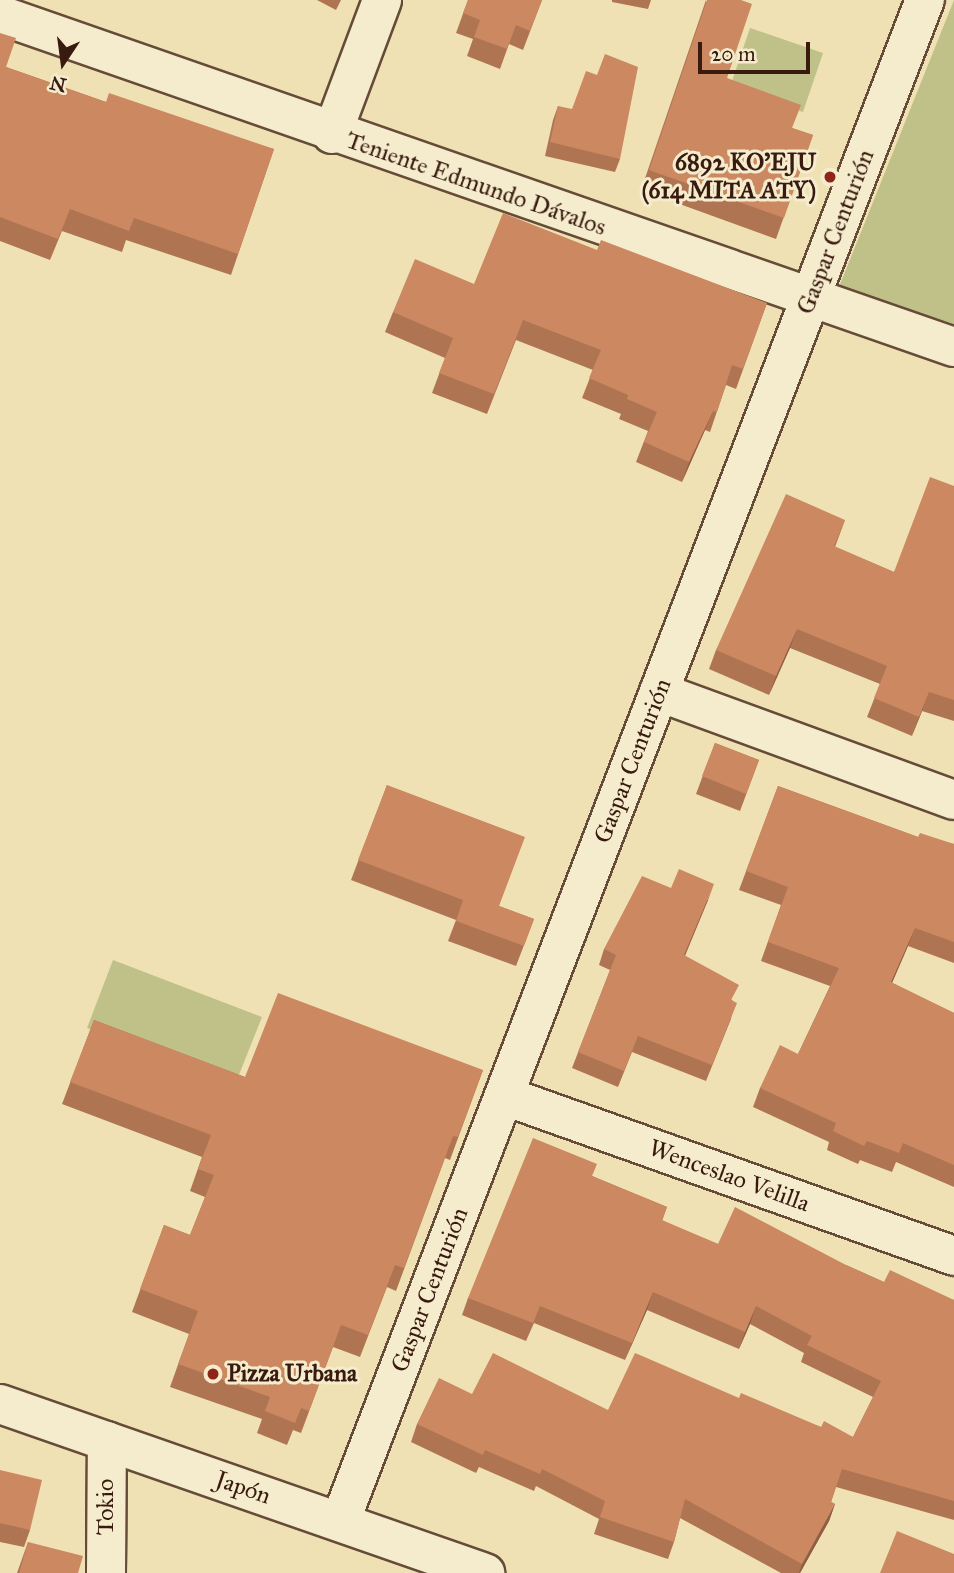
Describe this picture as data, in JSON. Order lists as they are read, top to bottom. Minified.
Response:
{"streets":{"street":["Teniente Edmundo Dávalos","Gaspar Centurión","Wenceslao Velilla","Japón","Tokio"]},"crossings":[["Teniente Edmundo Dávalos","Gaspar Centurión"],["Gaspar Centurión","Wenceslao Velilla"],["Gaspar Centurión","Japón"],["Japón","Tokio"]],"places":["6892 KO'EJU (614 MITA ATY)","Pizza Urbana"],"scale_bar":"20 m","north":"bottom"}
